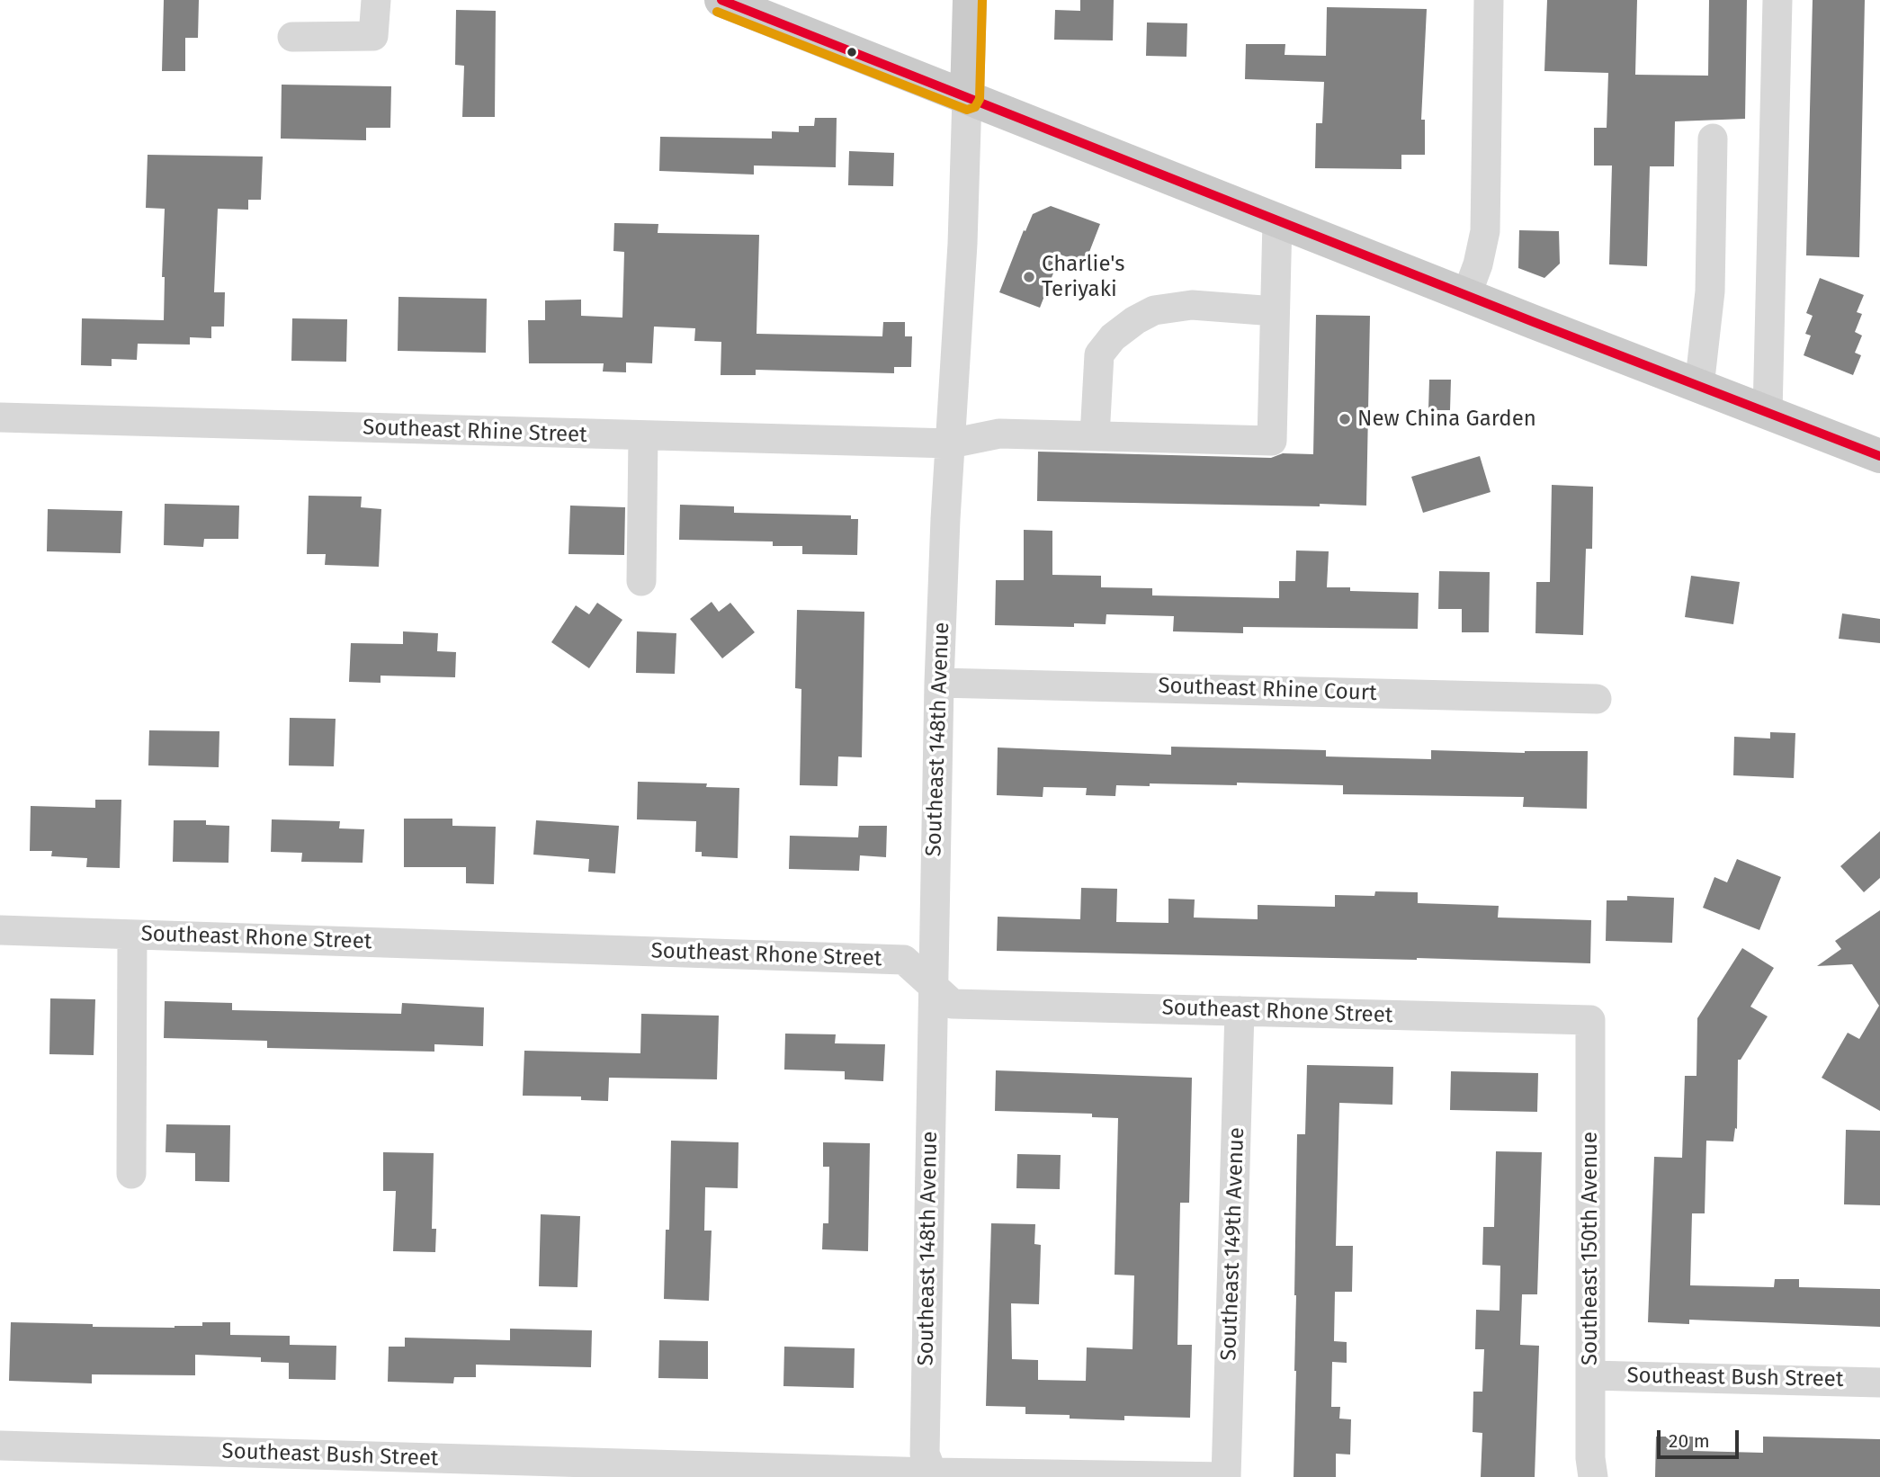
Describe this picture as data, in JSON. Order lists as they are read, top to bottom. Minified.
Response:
{"streets":{"main road":["Southeast 148th Avenue"],"street":["Southeast Rhine Street","Southeast Rhine Court","Southeast Rhone Street","Southeast 149th Avenue","Southeast 150th Avenue","Southeast Bush Street"]},"crossings":[["Southeast Rhine Street","Southeast 148th Avenue"],["Southeast Rhine Court","Southeast 148th Avenue"],["Southeast 148th Avenue","Southeast Rhone Street"],["Southeast 148th Avenue","Southeast Bush Street"],["Southeast Rhone Street","Southeast 149th Avenue"],["Southeast Rhone Street","Southeast 150th Avenue"],["Southeast 149th Avenue","Southeast Bush Street"],["Southeast 150th Avenue","Southeast Bush Street"]],"places":["Charlie's Teriyaki","New China Garden"],"scale_bar":"20 m"}
